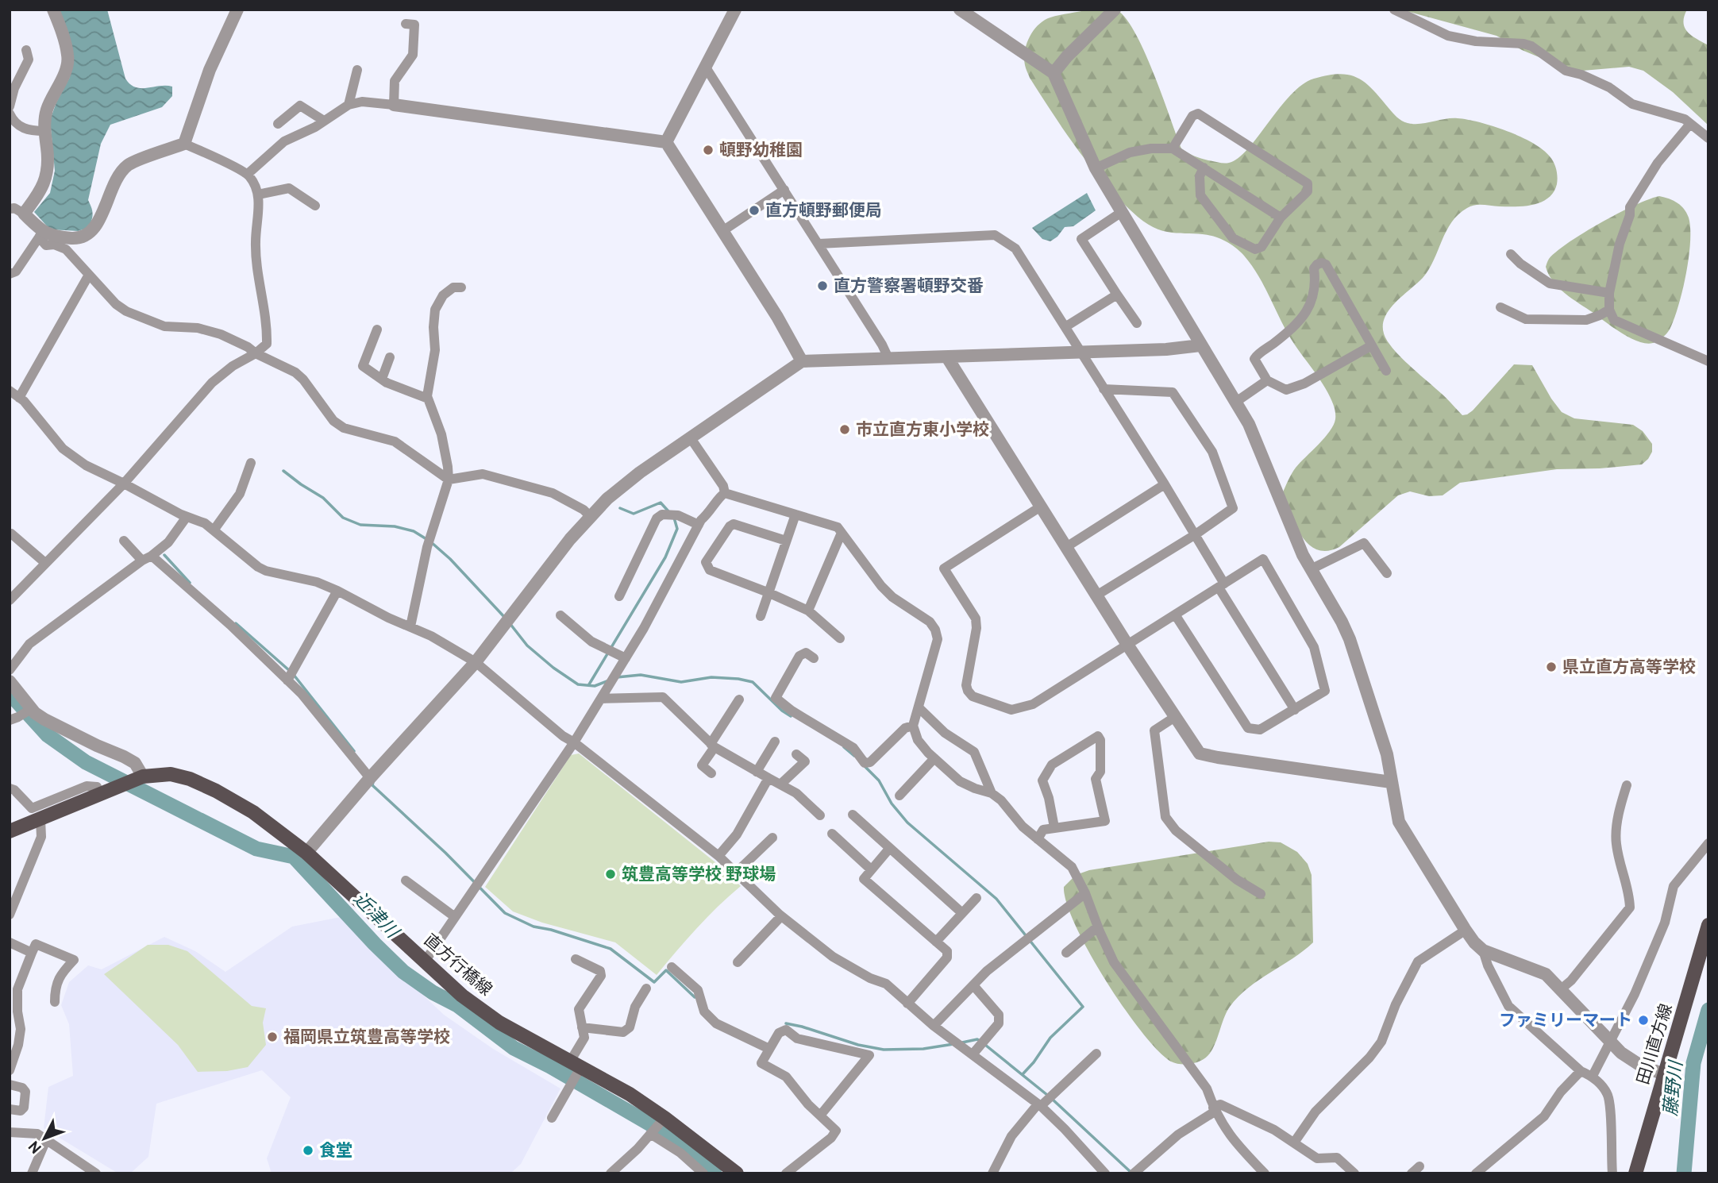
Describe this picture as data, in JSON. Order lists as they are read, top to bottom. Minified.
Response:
{"streets":{"main road":["直方行橋線","田川直方線"]},"water":["近津川","藤野川"],"places":["頓野幼稚園","直方頓野郵便局","直方警察署頓野交番","市立直方東小学校","県立直方高等学校","筑豊高等学校 野球場","ファミリーマート","福岡県立筑豊高等学校","食堂"],"north":"bottom left"}
